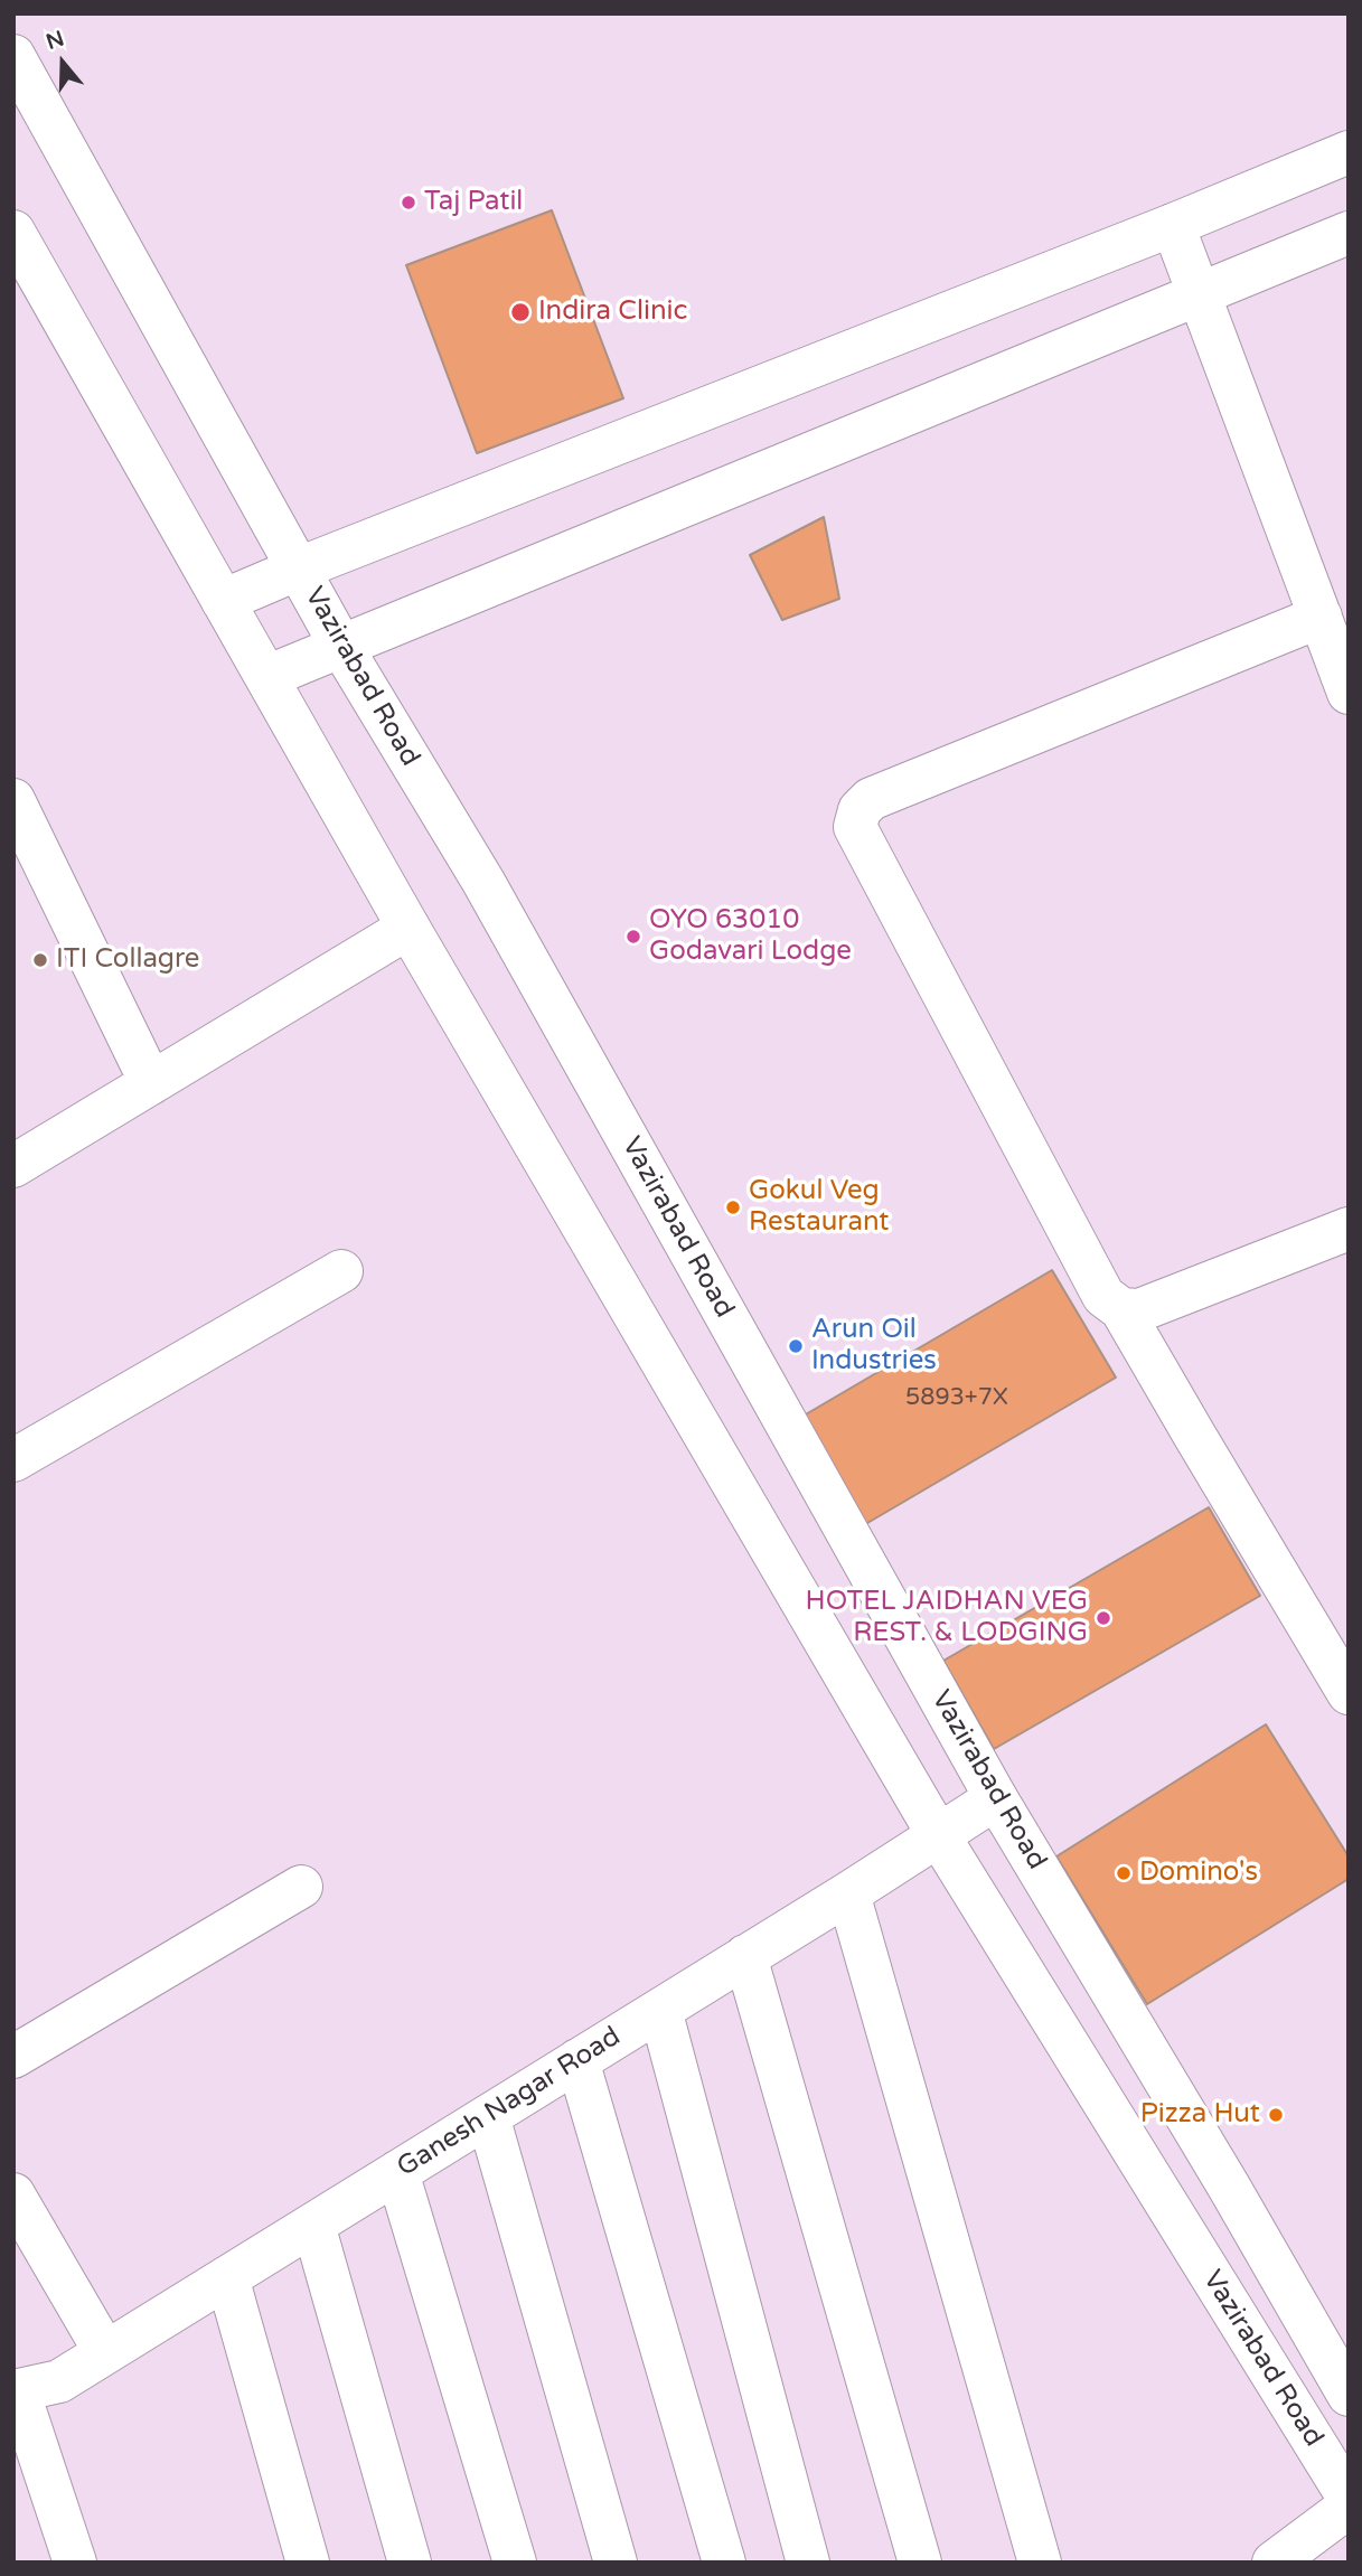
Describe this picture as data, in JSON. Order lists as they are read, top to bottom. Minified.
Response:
{"streets":{"main road":["Vazirabad Road","Ganesh Nagar Road"]},"crossings":[["Vazirabad Road","Ganesh Nagar Road"]],"places":["Taj Patil","Indira Clinic","OYO 63010 Godavari Lodge","ITI Collagre","Gokul Veg Restaurant","Arun Oil Industries","HOTEL JAIDHAN VEG REST. & LODGING","Domino's","Pizza Hut"],"house_numbers":["5893+7X"],"north":"top"}
